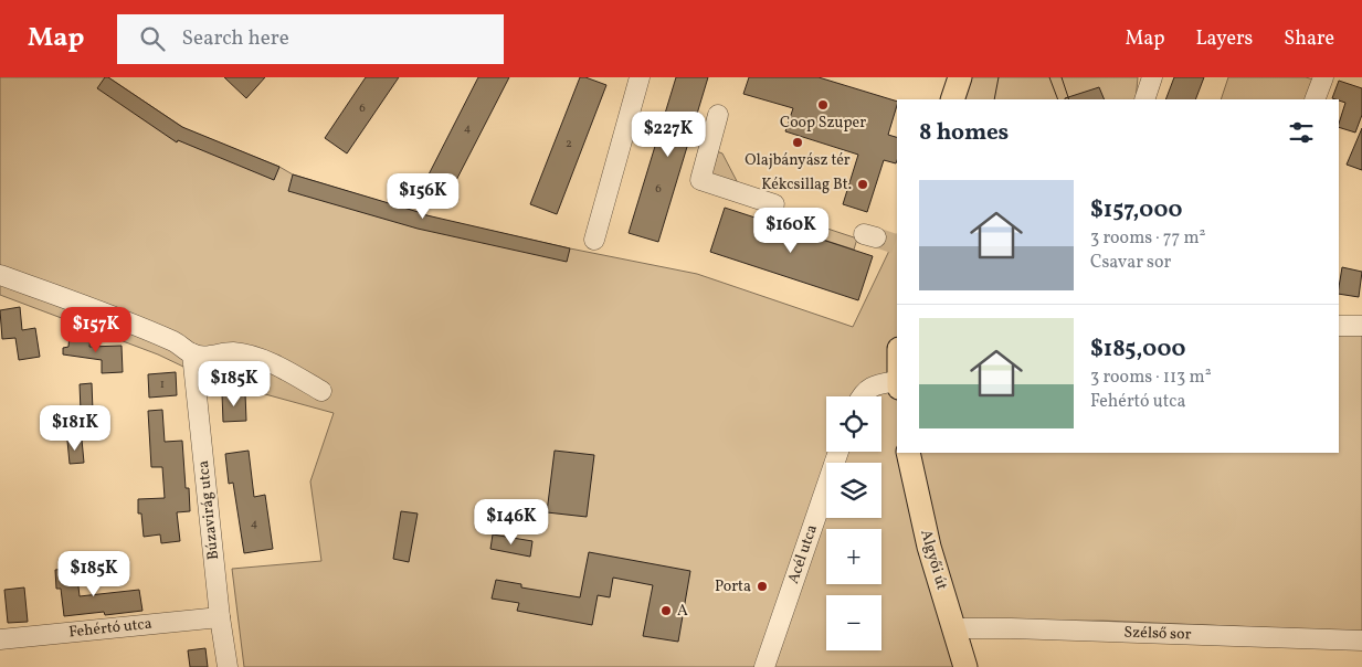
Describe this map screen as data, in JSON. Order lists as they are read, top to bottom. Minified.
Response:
{"streets":{"main road":["Algyői út"],"street":["Búzavirág utca","Acél utca","Fehértó utca","Szélső sor"]},"crossings":[["Búzavirág utca","Fehértó utca"],["Algyői út","Szélső sor"]],"places":["Coop Szuper","Olajbányász tér","Kékcsillag Bt.","Porta","A"],"house_numbers":["6","4","2","6","1","4"],"page":{"header":"Map","search":"Search here","nav":["Map","Layers","Share"],"heading":"8 homes","price":["$227K","$156K","$160K","$157K","$185K","$181K","$146K","$185K"],"list":[{"name":"$157,000","note":"3 rooms · 77 m² · Csavar sor"},{"name":"$185,000","note":"3 rooms · 113 m² · Fehértó utca"}],"map_buttons":["+","−"]}}
